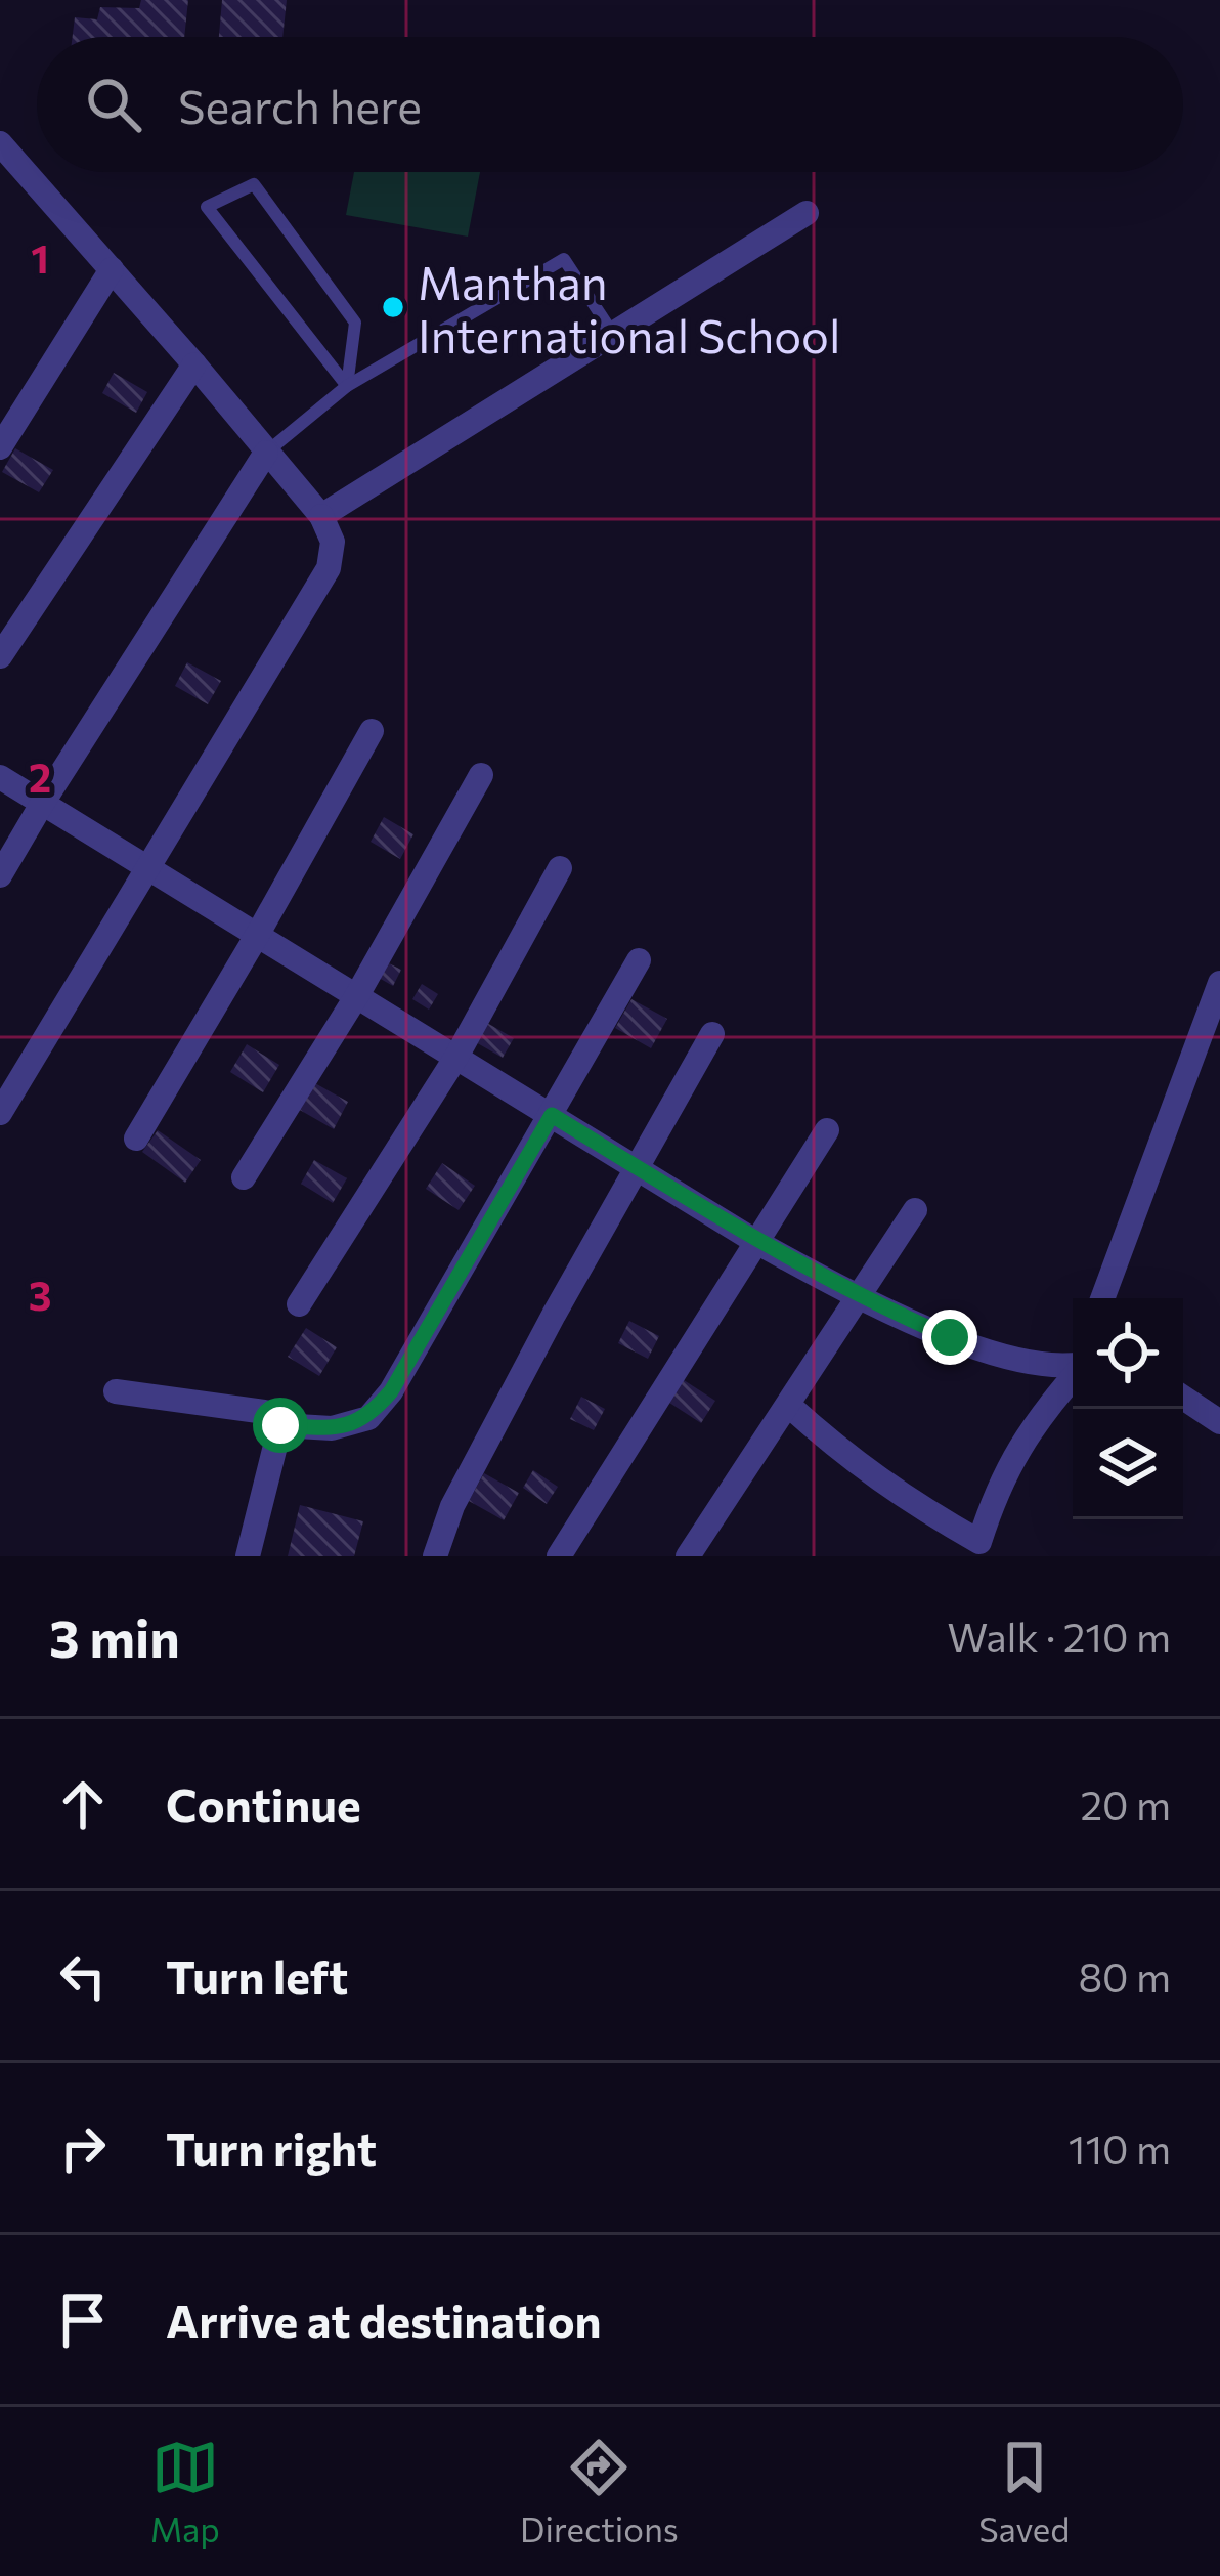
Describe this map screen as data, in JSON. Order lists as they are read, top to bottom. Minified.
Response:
{"places":["Manthan International School"],"page":{"search":"Search here","heading":["3 min","Walk · 210 m"],"list":[["Continue","20 m"],["Turn left","80 m"],["Turn right","110 m"],"Arrive at destination"],"nav":["Map","Directions","Saved"]},"grid":{"rows":["1","2","3"]}}
